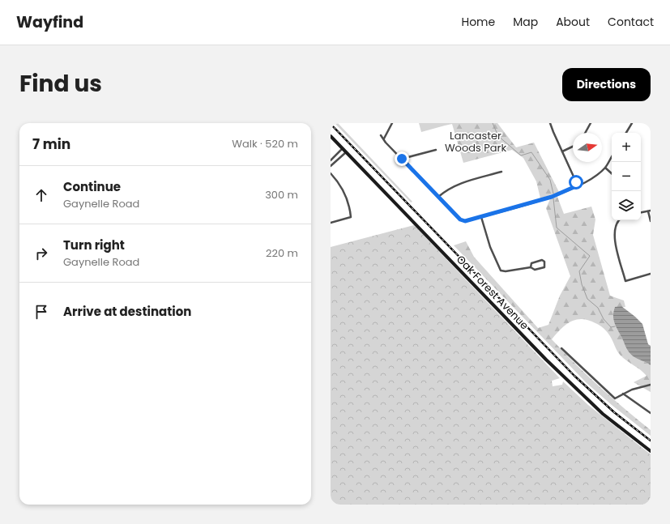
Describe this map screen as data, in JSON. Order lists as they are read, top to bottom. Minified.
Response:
{"streets":{"street":["Oak Forest Avenue"]},"parks":["Lancaster Woods Park"],"north":"right","page":{"header":"Wayfind","nav":["Home","Map","About","Contact"],"title":"Find us","buttons":"Directions","heading":["7 min","Walk · 520 m"],"map_buttons":["+","−"],"list":[["Continue","Gaynelle Road","300 m"],["Turn right","Gaynelle Road","220 m"],"Arrive at destination"]}}
